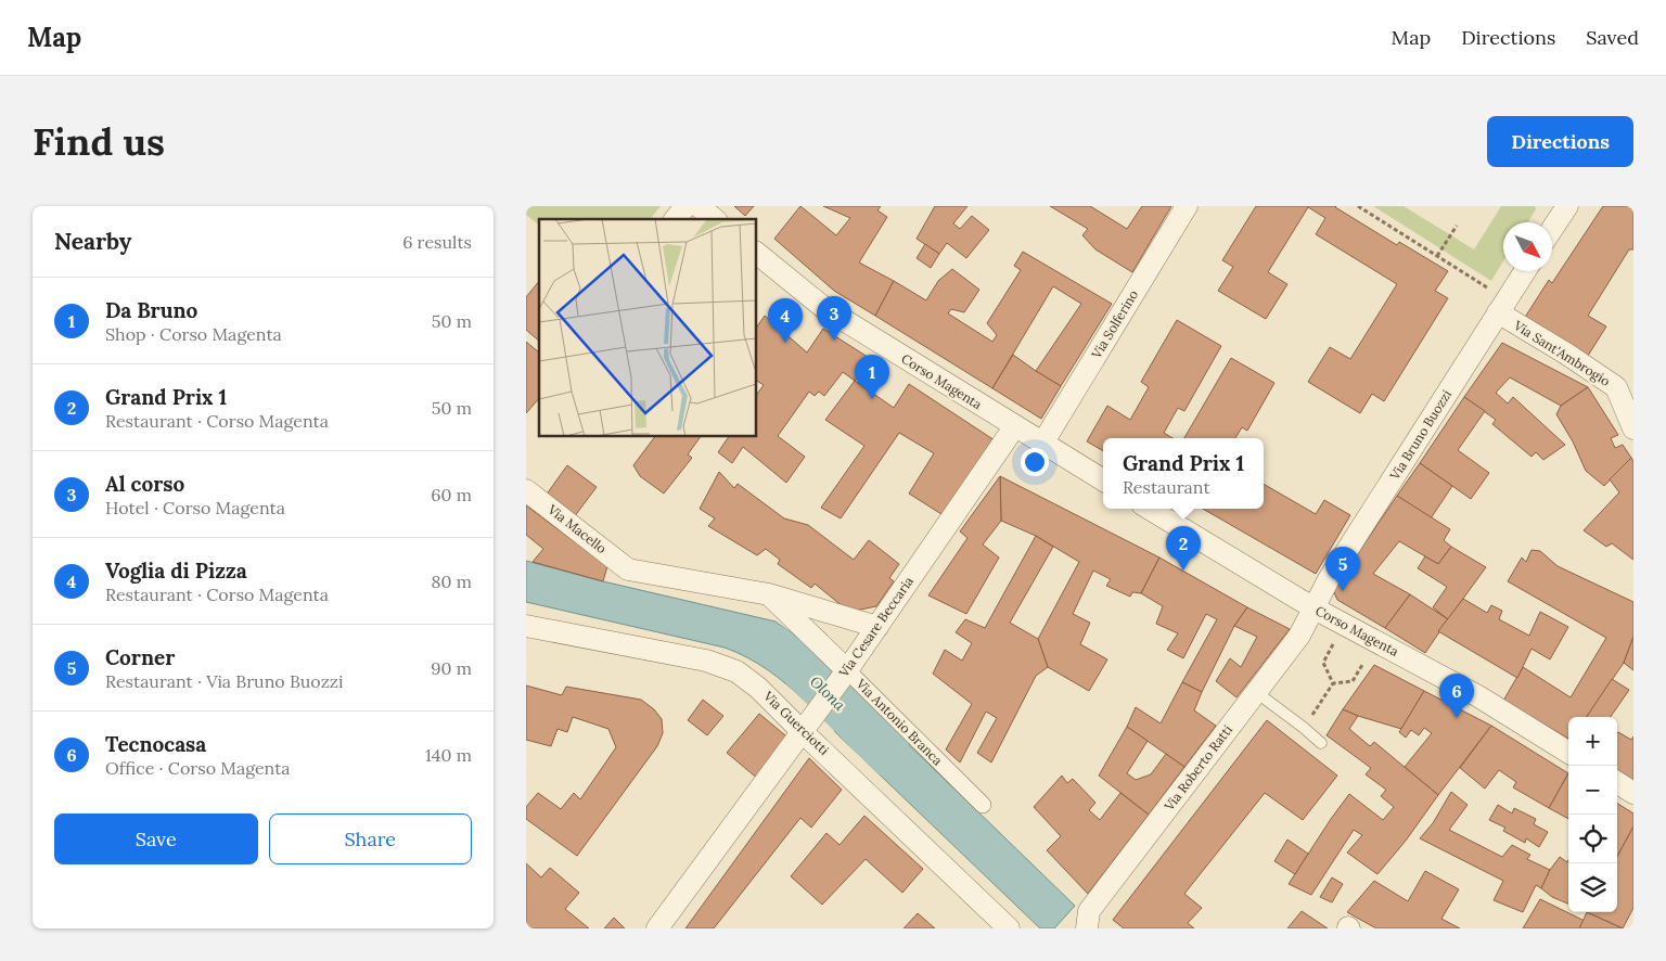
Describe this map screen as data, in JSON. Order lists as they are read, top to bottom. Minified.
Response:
{"streets":{"street":["Via Solferino","Via Sant'Ambrogio","Corso Magenta","Via Bruno Buozzi","Via Macello","Via Cesare Beccaria","Via Antonio Branca","Via Guerciotti","Via Roberto Ratti"]},"crossings":[["Via Solferino","Corso Magenta"],["Via Sant'Ambrogio","Via Bruno Buozzi"],["Corso Magenta","Via Bruno Buozzi"],["Corso Magenta","Via Cesare Beccaria"],["Corso Magenta","Via Roberto Ratti"],["Via Bruno Buozzi","Via Roberto Ratti"],["Via Macello","Via Antonio Branca"],["Via Cesare Beccaria","Via Antonio Branca"],["Via Cesare Beccaria","Via Guerciotti"]],"water":["Olona"],"north":"bottom right","page":{"header":"Map","nav":["Map","Directions","Saved"],"buttons":["Directions",["Save","Share"]],"title":"Find us","heading":["Nearby","6 results"],"list":[{"mark":"1","name":"Da Bruno","note":"Shop · Corso Magenta","value":"50 m"},{"mark":"2","name":"Grand Prix 1","note":"Restaurant · Corso Magenta","value":"50 m"},{"mark":"3","name":"Al corso","note":"Hotel · Corso Magenta","value":"60 m"},{"mark":"4","name":"Voglia di Pizza","note":"Restaurant · Corso Magenta","value":"80 m"},{"mark":"5","name":"Corner","note":"Restaurant · Via Bruno Buozzi","value":"90 m"},{"mark":"6","name":"Tecnocasa","note":"Office · Corso Magenta","value":"140 m"}],"pins":["3","4","1","2","5","6"],"popup":["Grand Prix 1","Restaurant"],"map_buttons":["+","−"]}}
